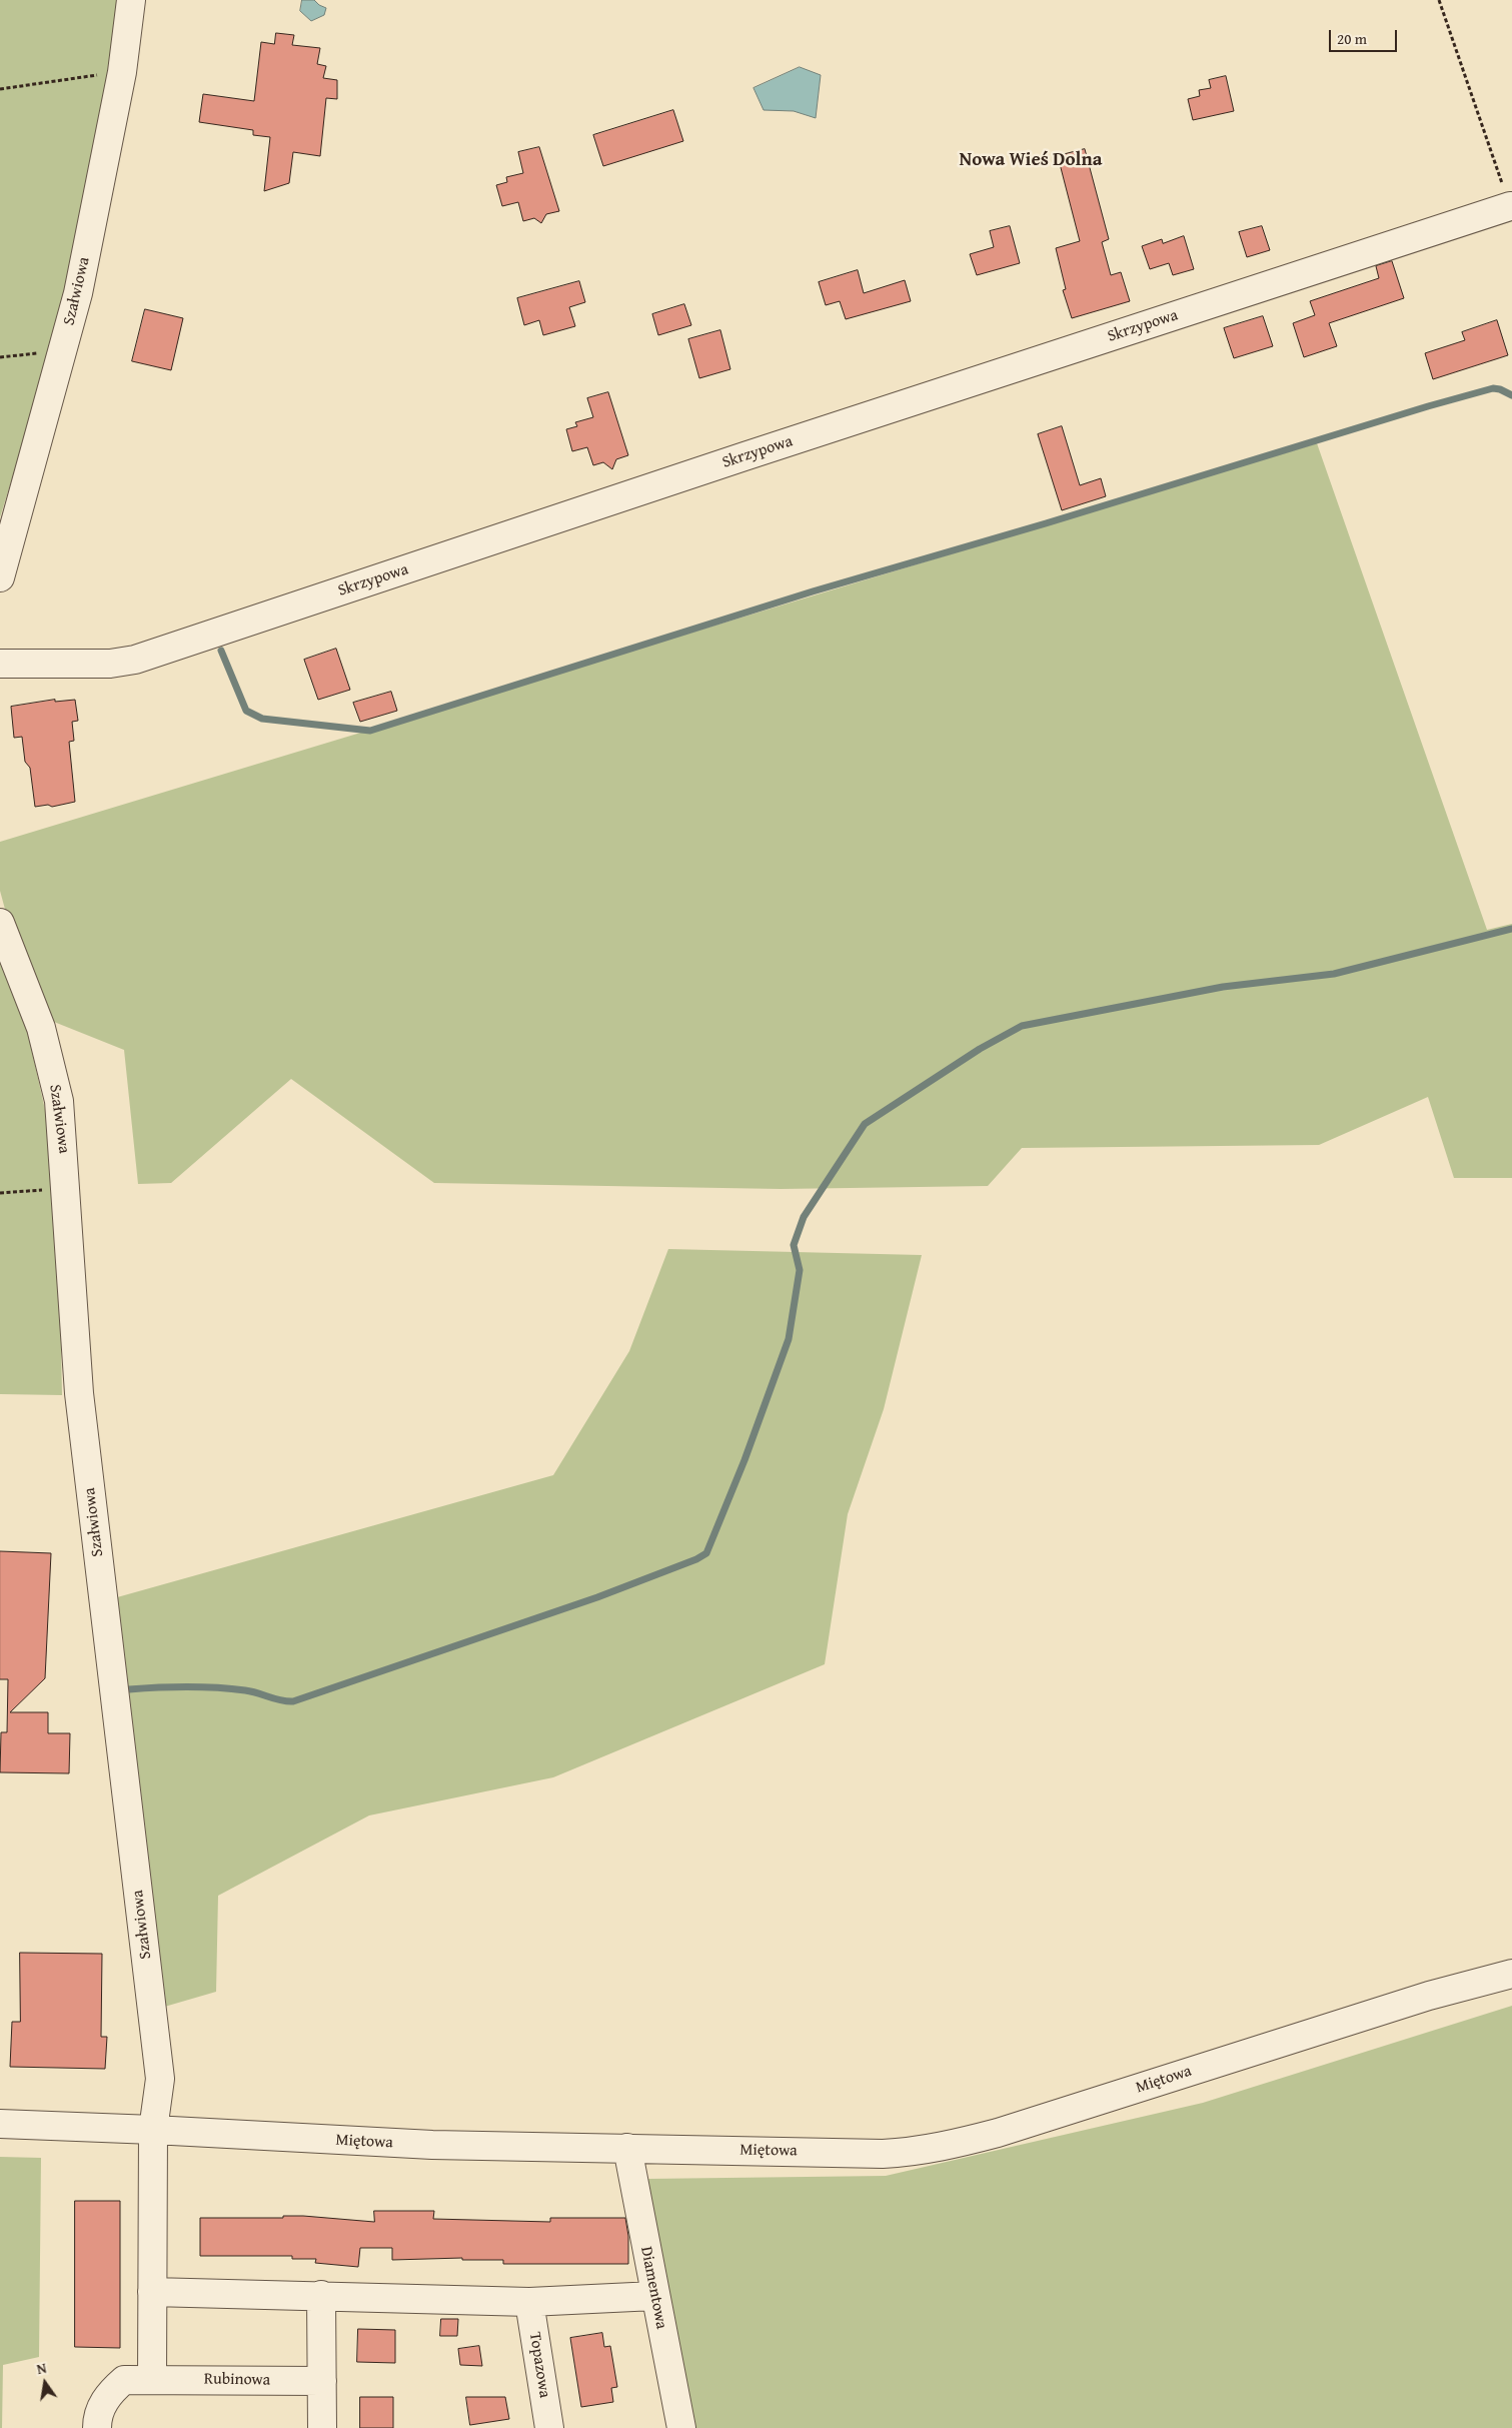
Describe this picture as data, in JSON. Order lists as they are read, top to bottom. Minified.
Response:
{"streets":{"street":["Szałwiowa","Skrzypowa","Miętowa","Diamentowa","Topazowa","Rubinowa"]},"crossings":[["Szałwiowa","Miętowa"],["Miętowa","Diamentowa"]],"districts":["Nowa Wieś Dolna"],"scale_bar":"20 m","north":"top"}
